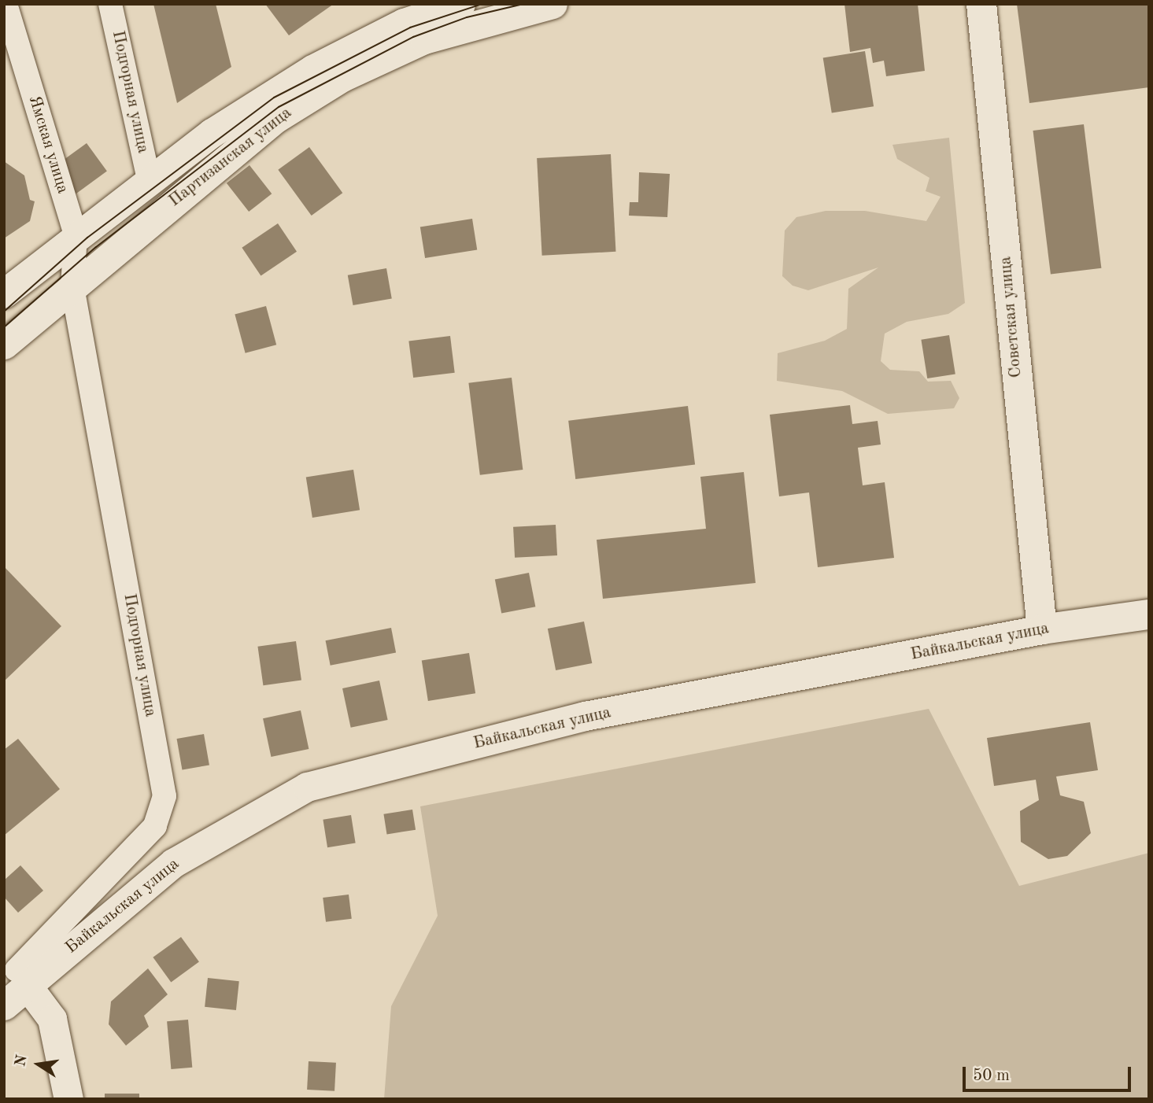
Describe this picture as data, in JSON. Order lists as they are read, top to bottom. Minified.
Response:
{"streets":{"main road":["Советская улица","Байкальская улица"],"street":["Подгорная улица","Ямская улица","Партизанская улица"]},"crossings":[["Подгорная улица","Ямская улица"],["Подгорная улица","Партизанская улица"],["Подгорная улица","Байкальская улица"],["Ямская улица","Партизанская улица"],["Советская улица","Байкальская улица"]],"scale_bar":"50 m","north":"left"}
